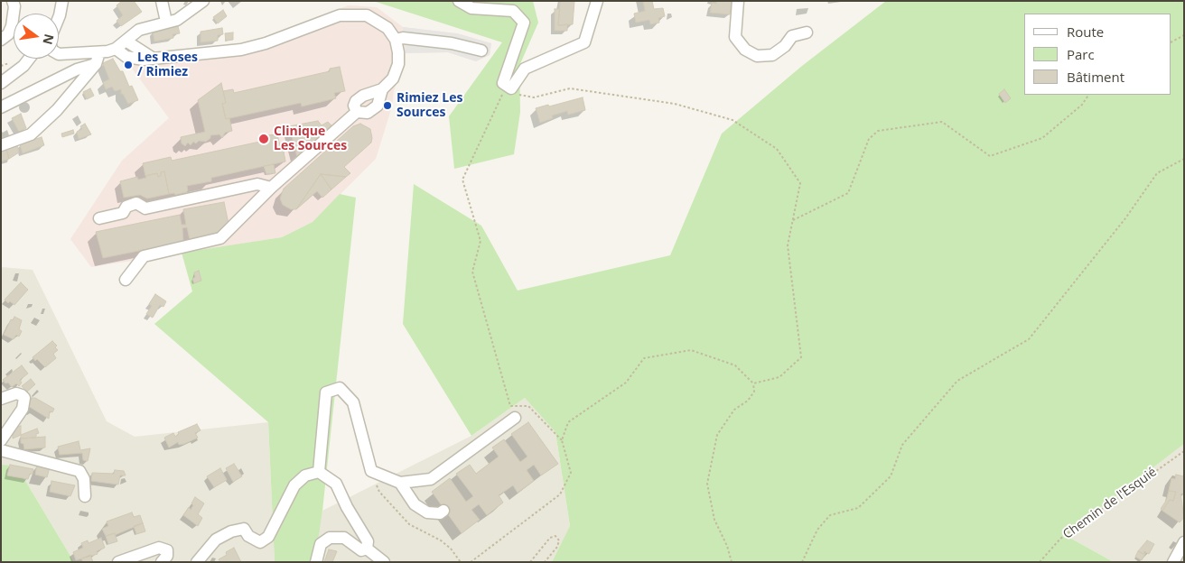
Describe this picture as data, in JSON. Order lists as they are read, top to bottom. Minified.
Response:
{"streets":{"path":["Chemin de l'Esquié"]},"places":["Les Roses / Rimiez","Rimiez Les Sources","Clinique Les Sources"],"legend":["Route","Parc","Bâtiment"],"north":"right"}
